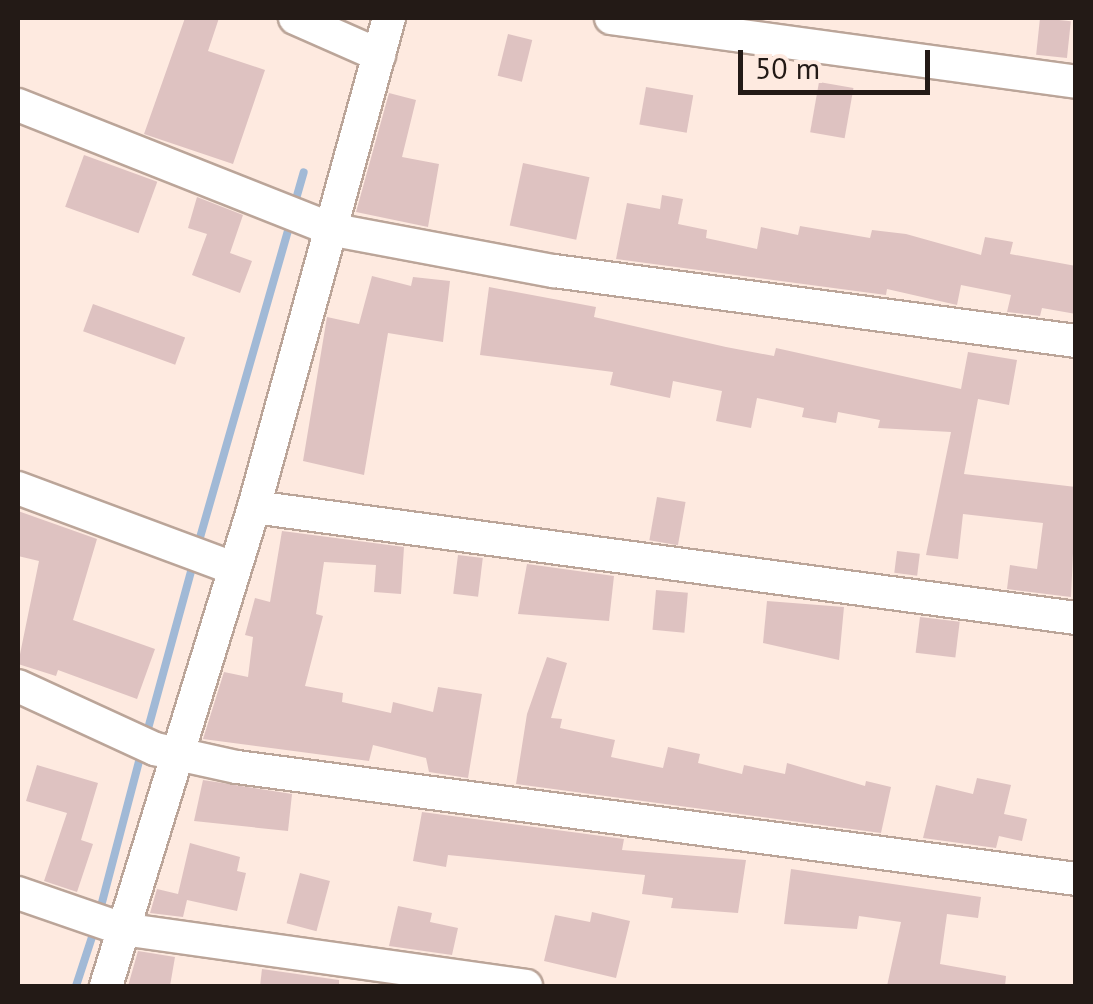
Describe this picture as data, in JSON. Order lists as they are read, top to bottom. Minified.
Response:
{"scale_bar":"50 m"}
